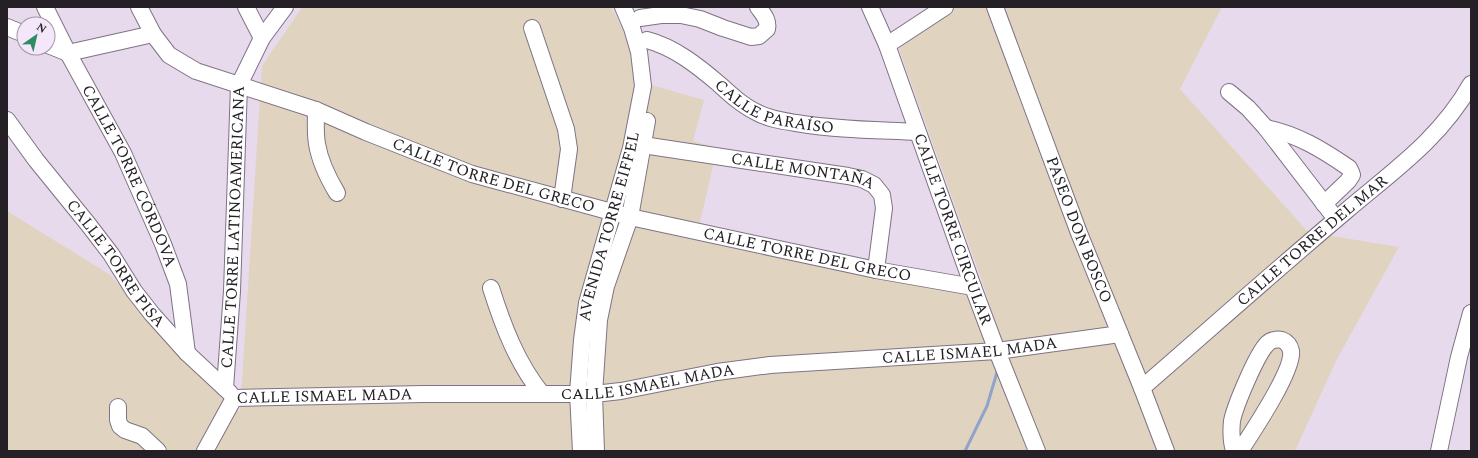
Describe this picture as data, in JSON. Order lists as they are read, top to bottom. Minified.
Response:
{"streets":{"street":["CALLE PARAÍSO","CALLE MONTAÑA","CALLE TORRE DEL GRECO","CALLE TORRE CÓRDOVA","CALLE TORRE LATINOAMERICANA","AVENIDA TORRE EIFFEL","CALLE TORRE CIRCULAR","PASEO DON BOSCO","CALLE TORRE DEL MAR","CALLE TORRE PISA","CALLE ISMAEL MADA"]},"crossings":[["CALLE PARAÍSO","AVENIDA TORRE EIFFEL"],["CALLE PARAÍSO","CALLE TORRE CIRCULAR"],["CALLE MONTAÑA","CALLE TORRE DEL GRECO"],["CALLE MONTAÑA","AVENIDA TORRE EIFFEL"],["CALLE TORRE DEL GRECO","CALLE TORRE LATINOAMERICANA"],["CALLE TORRE DEL GRECO","AVENIDA TORRE EIFFEL"],["CALLE TORRE DEL GRECO","CALLE TORRE CIRCULAR"],["CALLE TORRE CÓRDOVA","CALLE TORRE PISA"],["CALLE TORRE LATINOAMERICANA","CALLE TORRE PISA"],["CALLE TORRE LATINOAMERICANA","CALLE ISMAEL MADA"],["AVENIDA TORRE EIFFEL","CALLE ISMAEL MADA"],["CALLE TORRE CIRCULAR","CALLE ISMAEL MADA"],["PASEO DON BOSCO","CALLE TORRE DEL MAR"],["PASEO DON BOSCO","CALLE ISMAEL MADA"],["CALLE TORRE PISA","CALLE ISMAEL MADA"]],"north":"top right"}
